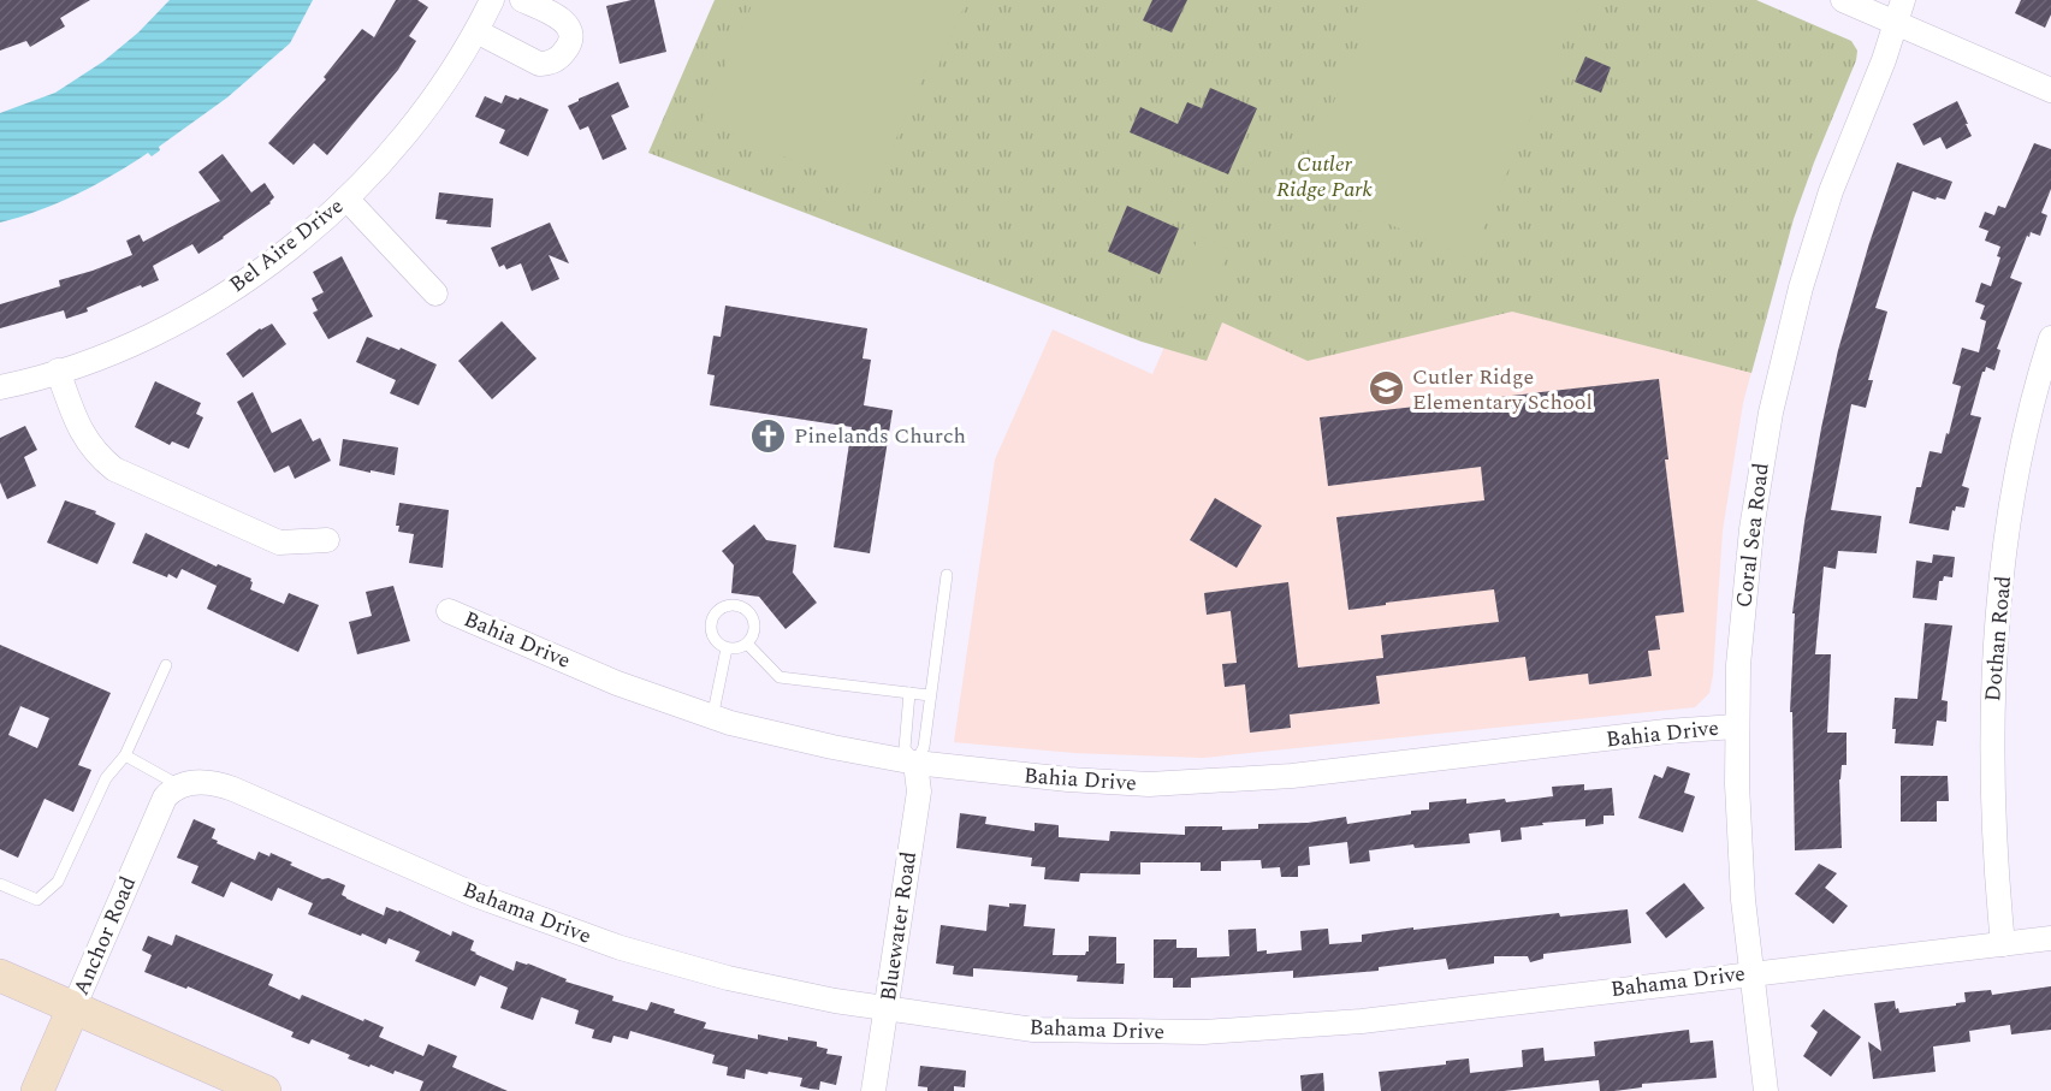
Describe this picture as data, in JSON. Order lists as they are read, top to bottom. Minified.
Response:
{"streets":{"street":["Bel Aire Drive","Coral Sea Road","Dothan Road","Bahia Drive","Bahama Drive","Bluewater Road","Anchor Road"]},"crossings":[["Coral Sea Road","Bahia Drive"],["Coral Sea Road","Bahama Drive"],["Dothan Road","Bahama Drive"],["Bahia Drive","Bluewater Road"],["Bahama Drive","Bluewater Road"],["Bahama Drive","Anchor Road"]],"parks":["Cutler Ridge Park"],"places":{"school or university":["Cutler Ridge Elementary School"],"church":["Pinelands Church"]}}
